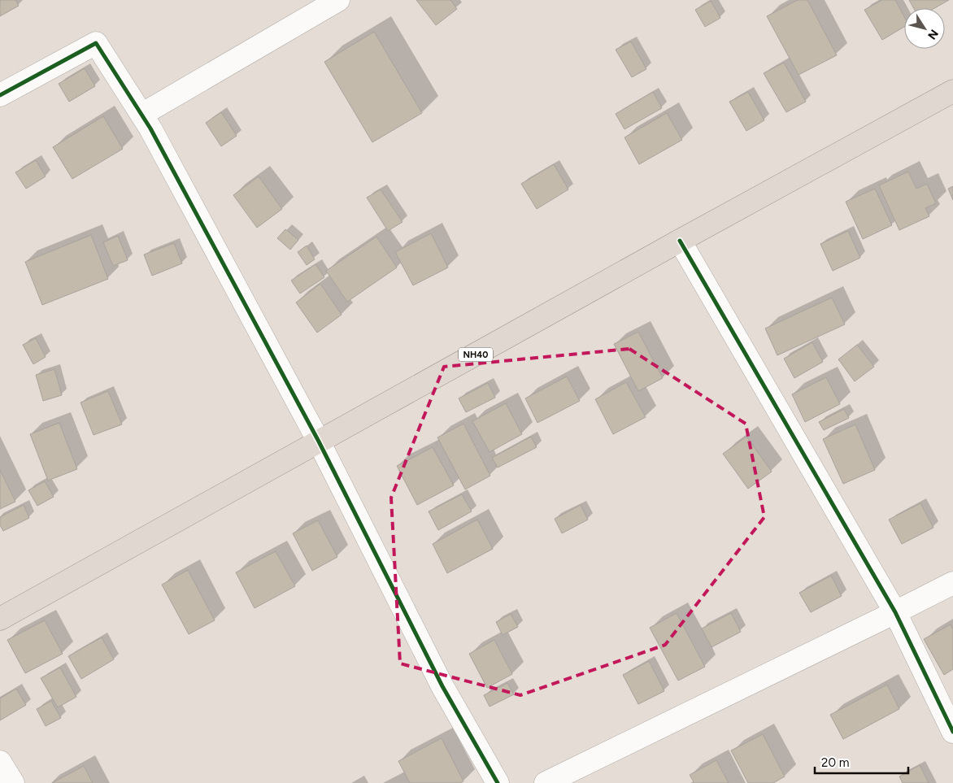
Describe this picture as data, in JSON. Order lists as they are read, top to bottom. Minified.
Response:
{"streets":{"highway":["NH40"]},"scale_bar":"20 m","north":"bottom right"}
